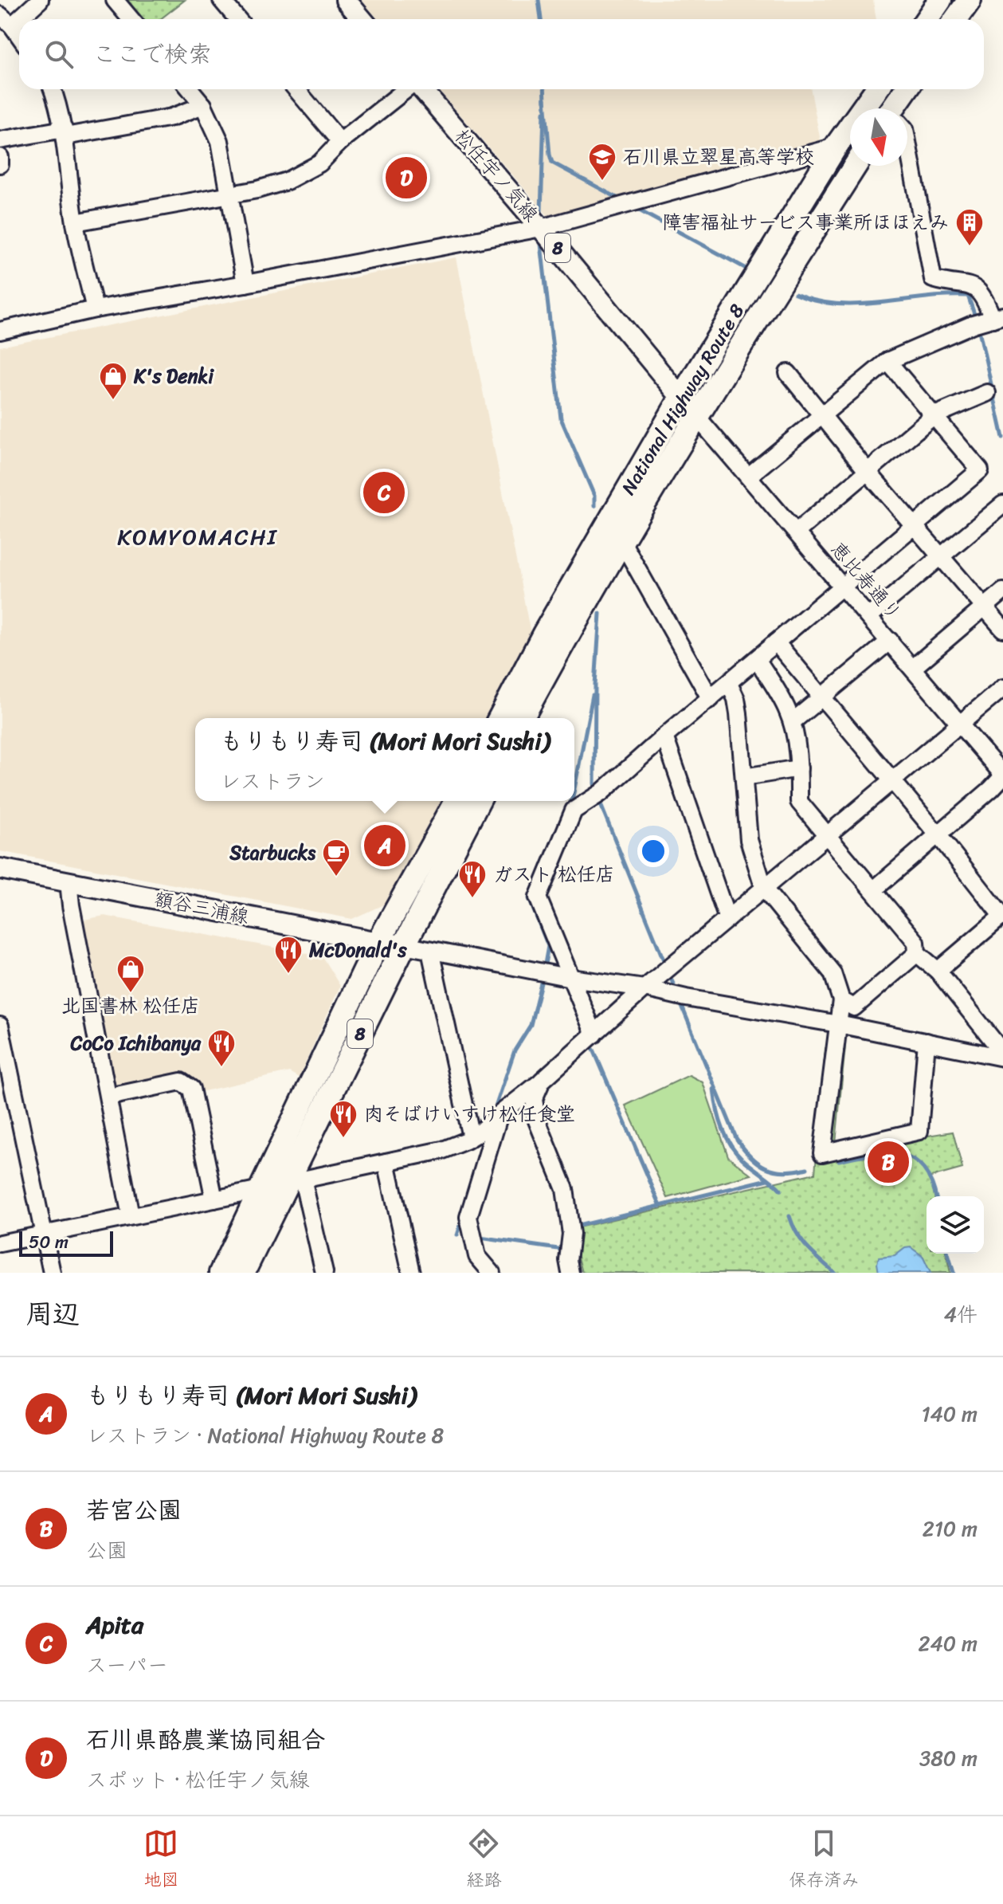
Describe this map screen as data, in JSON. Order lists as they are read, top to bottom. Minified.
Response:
{"streets":{"highway":["8","National Highway Route 8"],"main road":["松任宇ノ気線","額谷三浦線"],"street":["恵比寿通り"]},"crossings":[["松任宇ノ気線","National Highway Route 8"],["松任宇ノ気線","恵比寿通り"],["8","額谷三浦線"],["National Highway Route 8","恵比寿通り"]],"districts":["KOMYOMACHI"],"places":{"school or university":["石川県立翠星高等学校"],"building":["障害福祉サービス事業所ほほえみ"],"shop":["K's Denki","北国書林 松任店"],"cafe":["Starbucks"],"restaurant":["ガスト 松任店","McDonald's","CoCo Ichibanya","肉そばけいすけ松任食堂"]},"scale_bar":"50 m","north":"bottom","page":{"search":"ここで検索","pins":["D","C","A","B"],"popup":["もりもり寿司 (Mori Mori Sushi)","レストラン"],"scale":"50 m","heading":["周辺","4件"],"list":[{"mark":"A","name":"もりもり寿司 (Mori Mori Sushi)","note":"レストラン · National Highway Route 8","value":"140 m"},{"mark":"B","name":"若宮公園","note":"公園","value":"210 m"},{"mark":"C","name":"Apita","note":"スーパー","value":"240 m"},{"mark":"D","name":"石川県酪農業協同組合","note":"スポット · 松任宇ノ気線","value":"380 m"}],"nav":["地図","経路","保存済み"]}}
